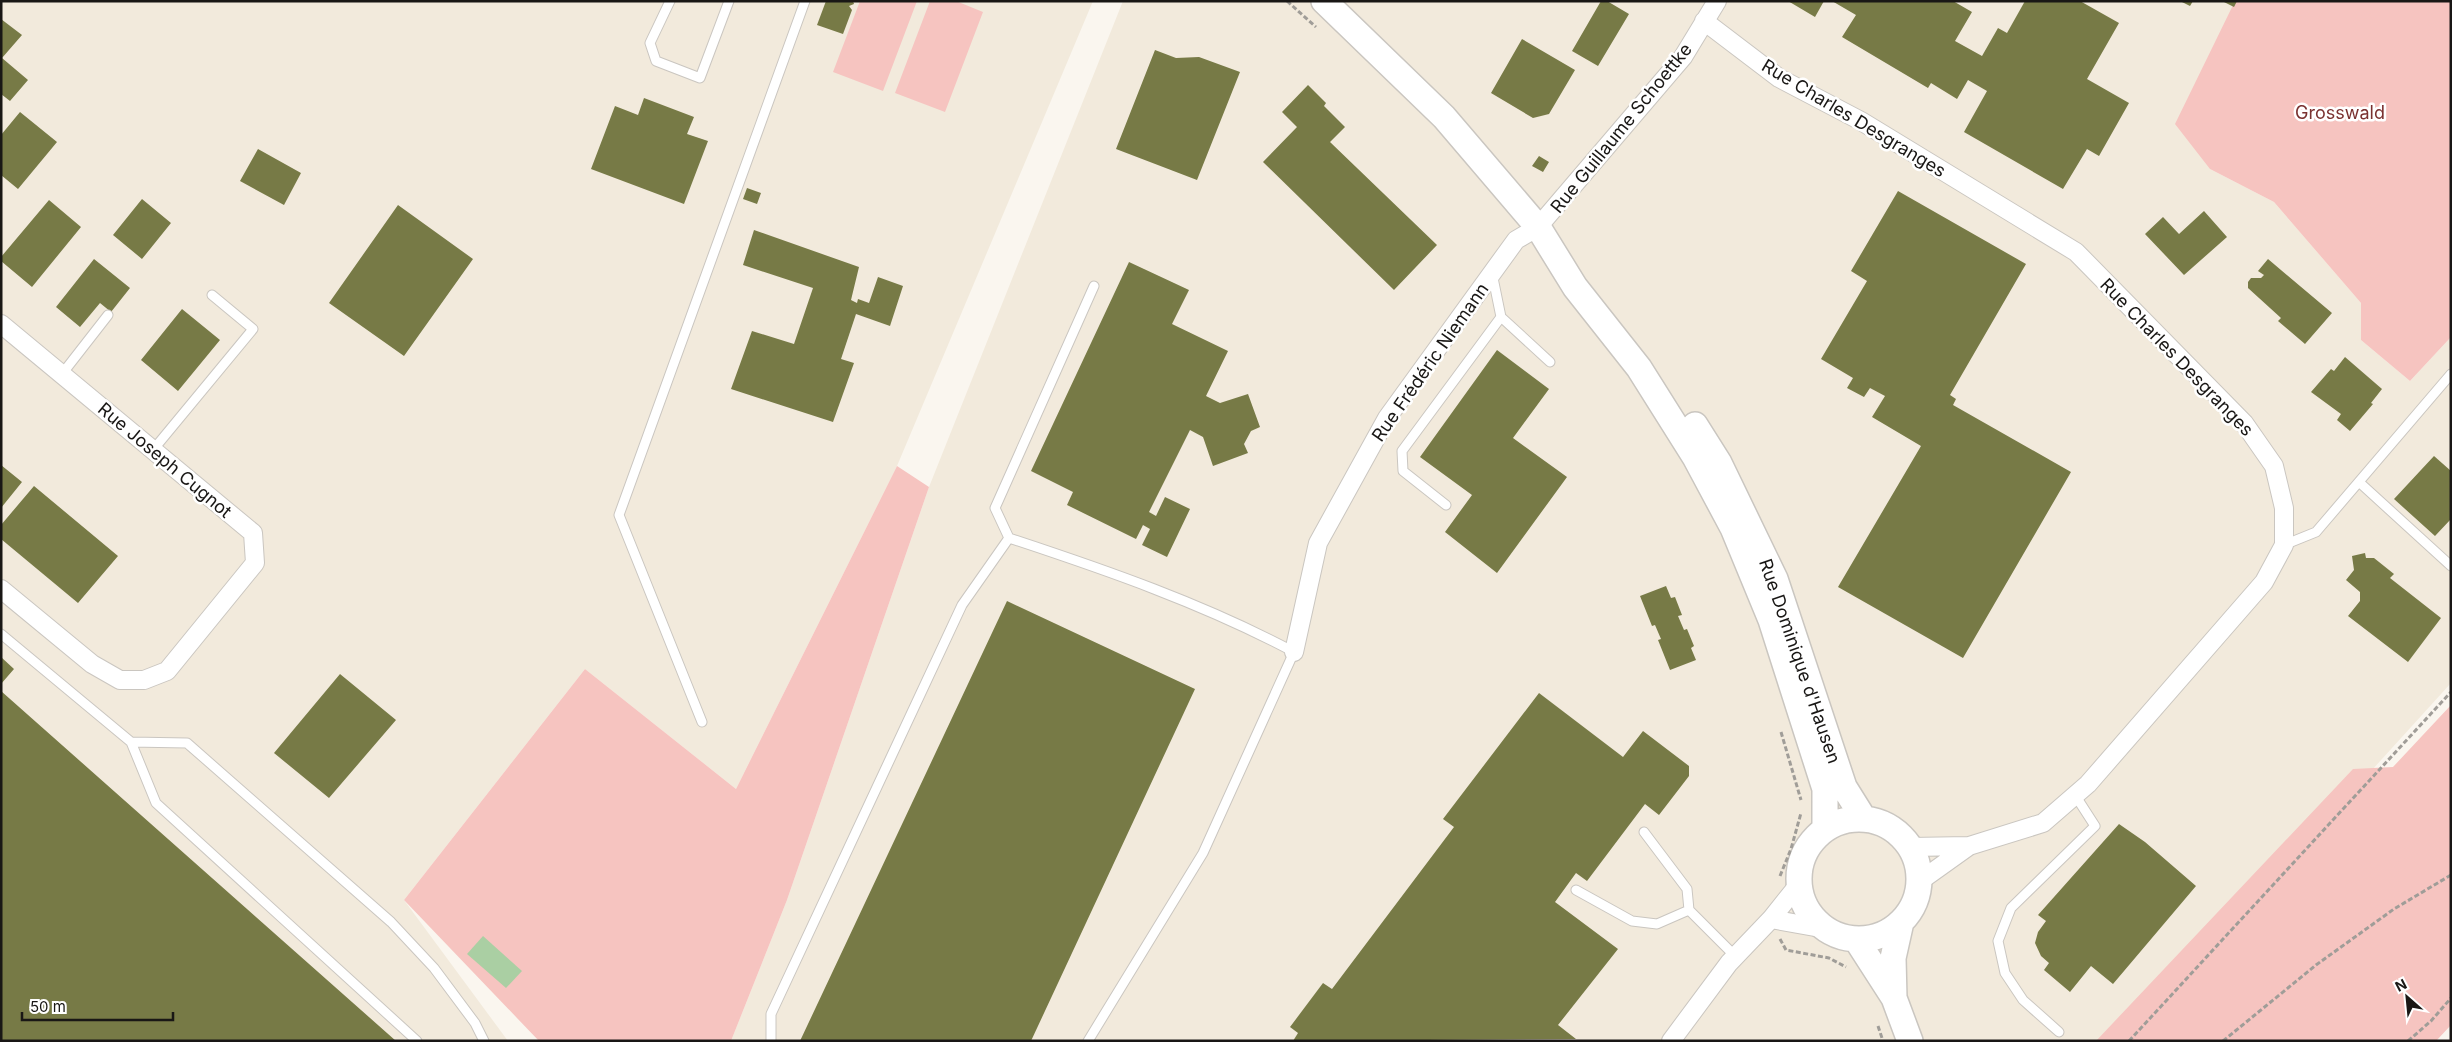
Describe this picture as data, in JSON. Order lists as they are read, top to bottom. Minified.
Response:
{"streets":{"street":["Rue Charles Desgranges","Rue Guillaume Schoettke","Rue Frédéric Niemann","Rue Joseph Cugnot","Rue Dominique d'Hausen"]},"crossings":[["Rue Charles Desgranges","Rue Guillaume Schoettke"],["Rue Charles Desgranges","Rue Dominique d'Hausen"],["Rue Guillaume Schoettke","Rue Frédéric Niemann"],["Rue Guillaume Schoettke","Rue Dominique d'Hausen"],["Rue Frédéric Niemann","Rue Dominique d'Hausen"]],"parks":["Grosswald"],"scale_bar":"50 m","north":"top left"}
